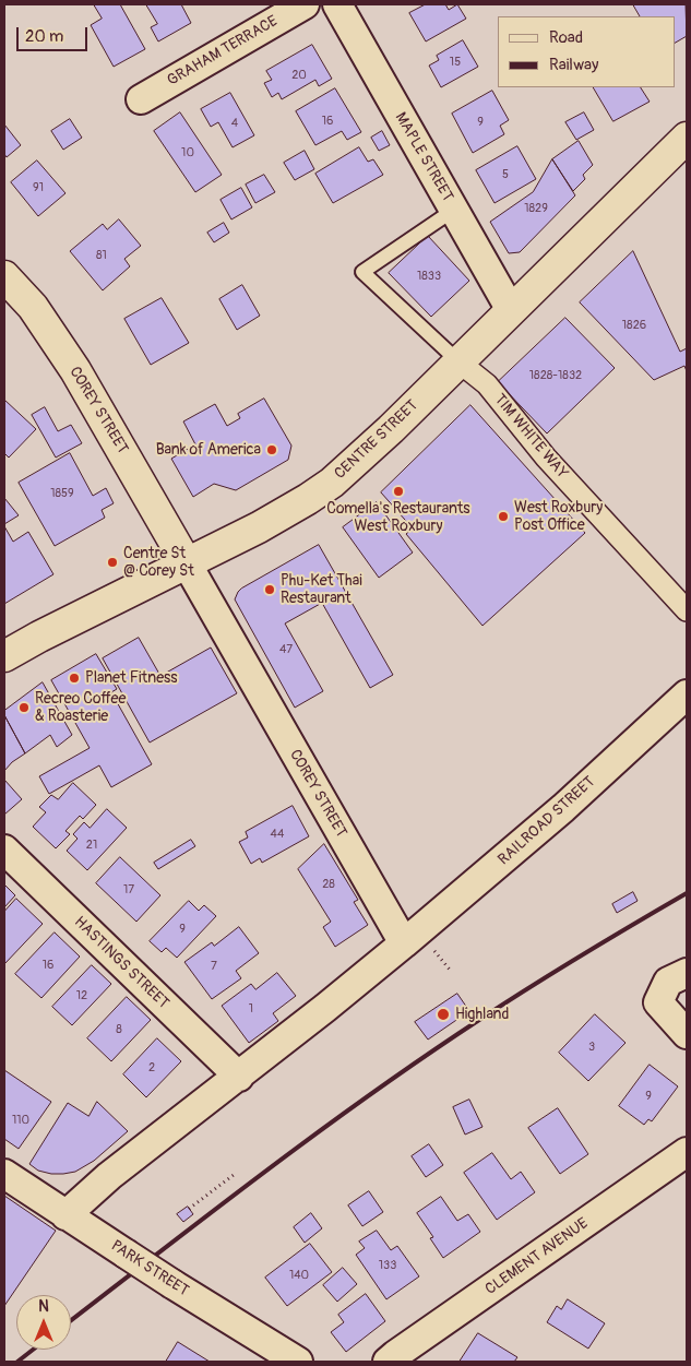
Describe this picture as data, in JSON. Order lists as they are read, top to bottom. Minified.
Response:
{"streets":{"main road":["COREY STREET","CENTRE STREET"],"street":["GRAHAM TERRACE","MAPLE STREET","TIM WHITE WAY","RAILROAD STREET","HASTINGS STREET","CLEMENT AVENUE","PARK STREET"]},"crossings":[["MAPLE STREET","CENTRE STREET"],["COREY STREET","CENTRE STREET"],["COREY STREET","RAILROAD STREET"],["TIM WHITE WAY","CENTRE STREET"]],"places":["Bank of America","Comella's Restaurants West Roxbury","West Roxbury Post Office","Centre St @ Corey St","Phu-Ket Thai Restaurant","Planet Fitness","Recreo Coffee & Roasterie","Highland"],"house_numbers":["15","20","16","9","4","10","5","91","1829","81","1833","1826","1828-1832","1859","47","44","21","28","17","9","16","7","12","1","8","3","2","9","110","133","140"],"legend":["Road","Railway"],"scale_bar":"20 m","north":"top"}
